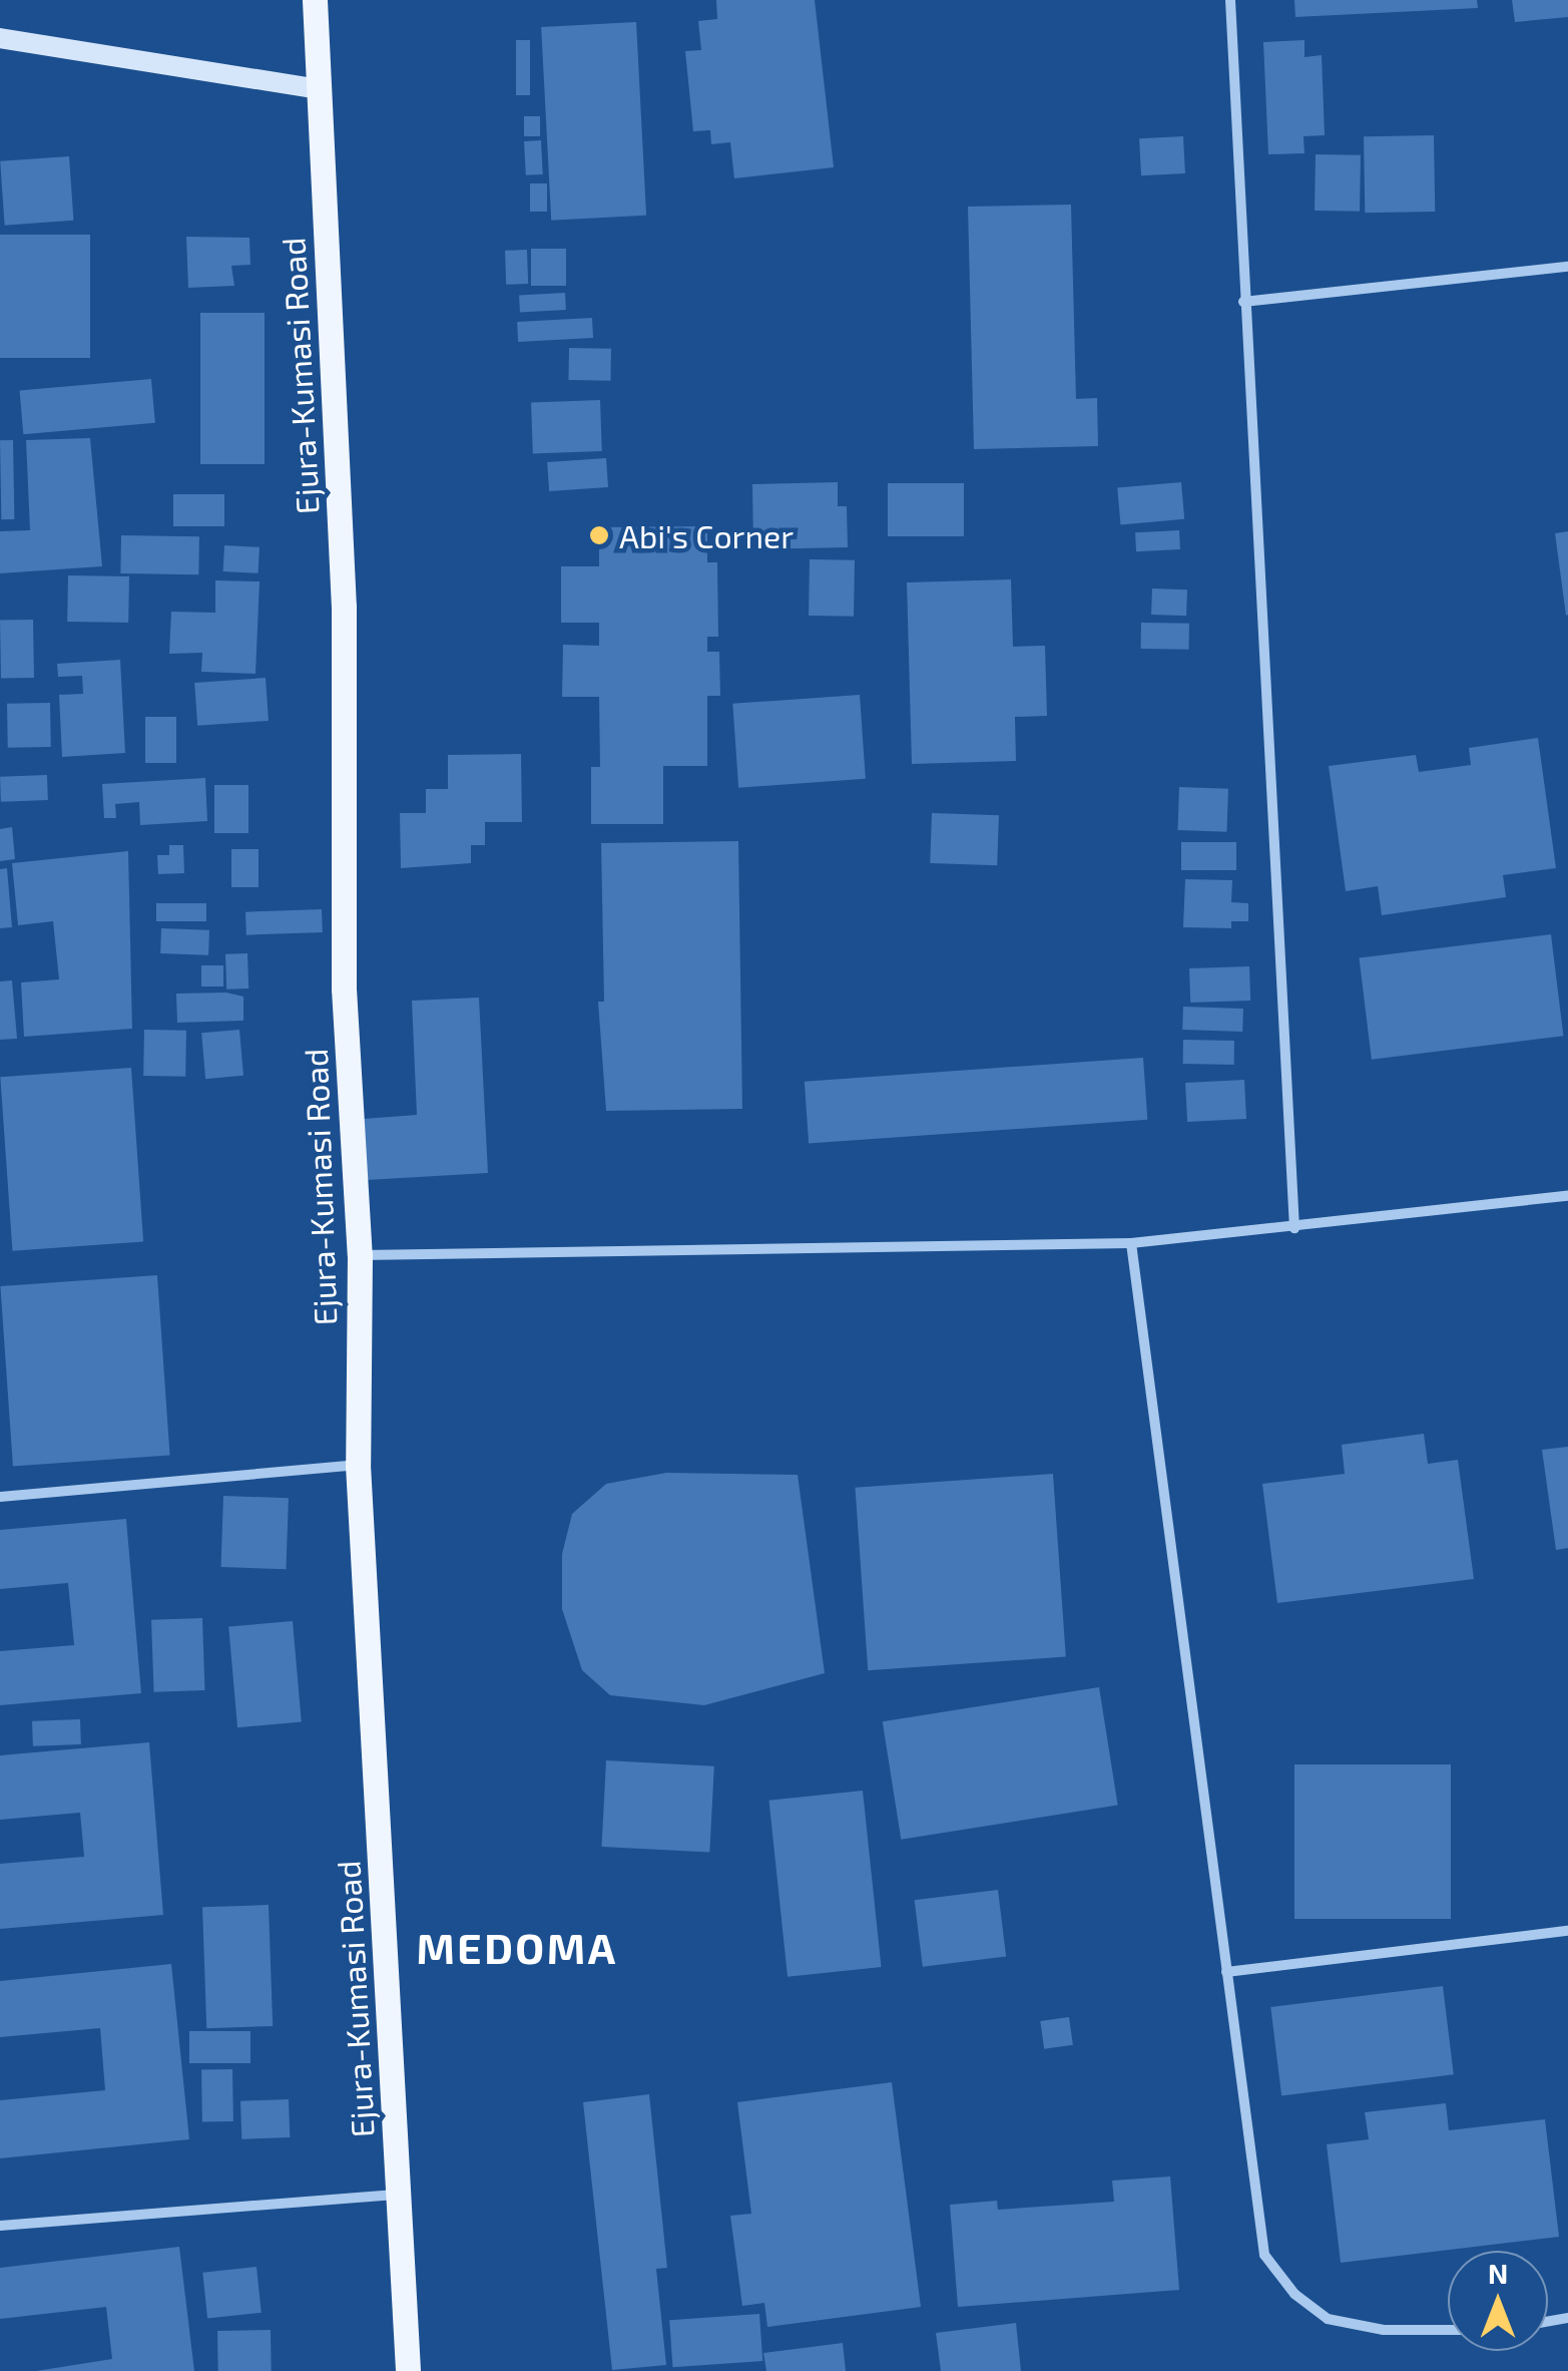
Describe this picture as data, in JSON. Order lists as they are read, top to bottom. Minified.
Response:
{"streets":{"main road":["Ejura-Kumasi Road"]},"districts":["MEDOMA"],"places":["Abi's Corner"],"north":"top"}
